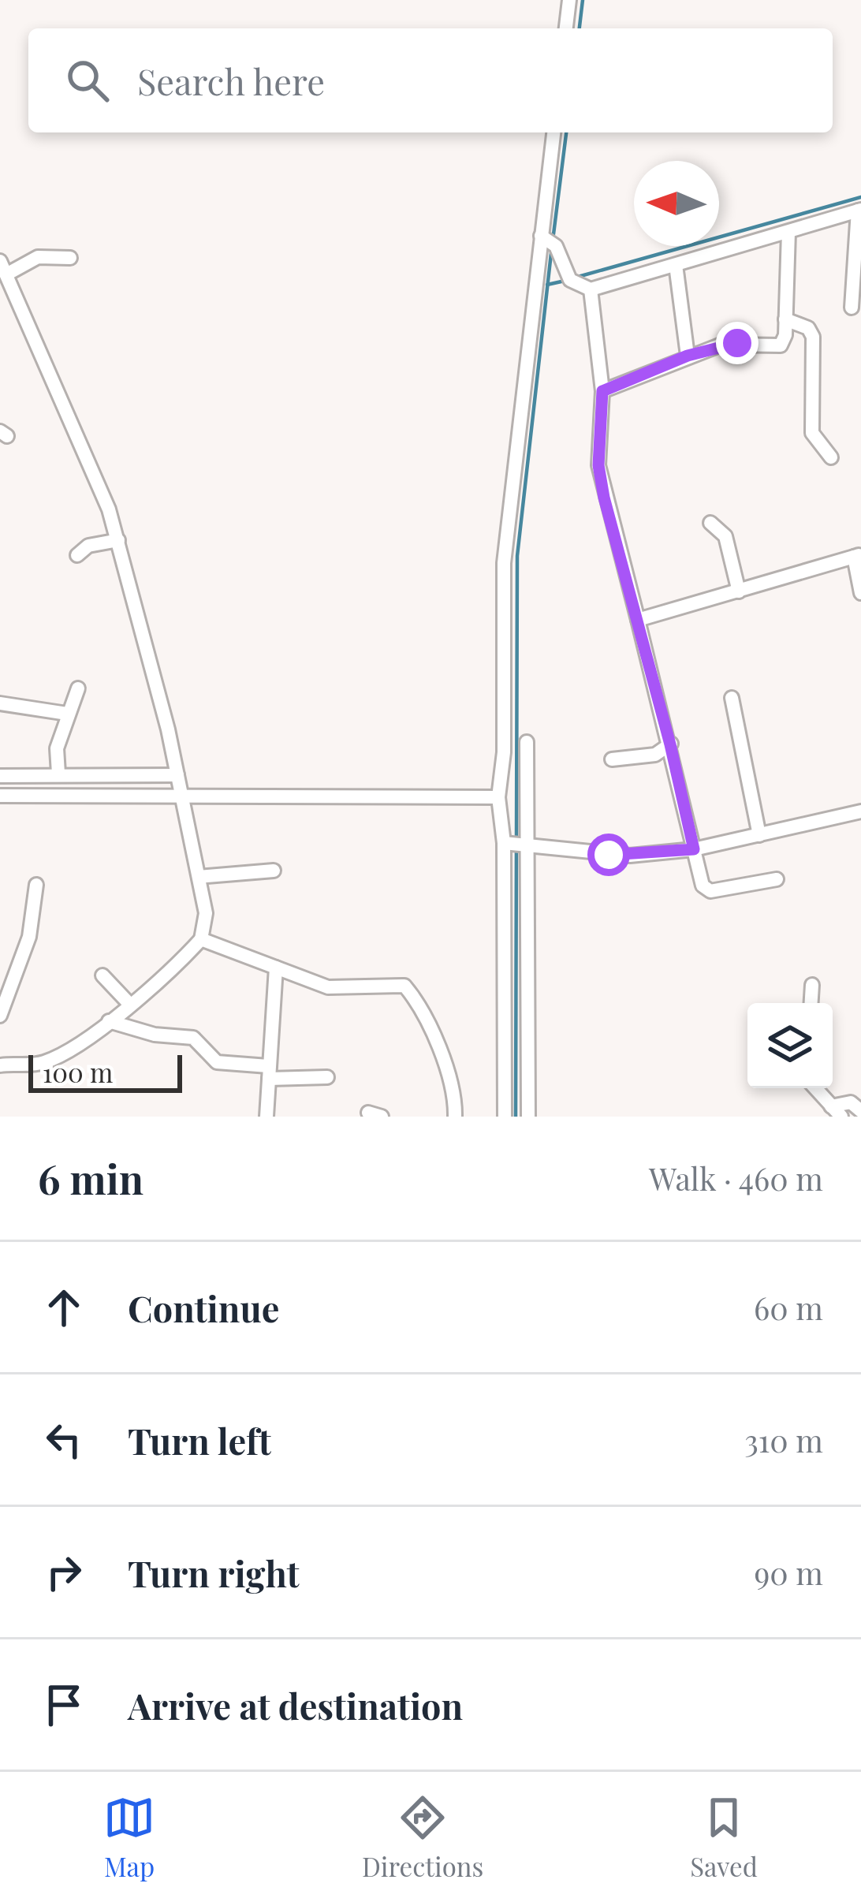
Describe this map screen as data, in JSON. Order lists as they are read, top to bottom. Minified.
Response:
{"scale_bar":"100 m","north":"left","page":{"search":"Search here","scale":"100 m","heading":["6 min","Walk · 460 m"],"list":[["Continue","60 m"],["Turn left","310 m"],["Turn right","90 m"],"Arrive at destination"],"nav":["Map","Directions","Saved"]}}
